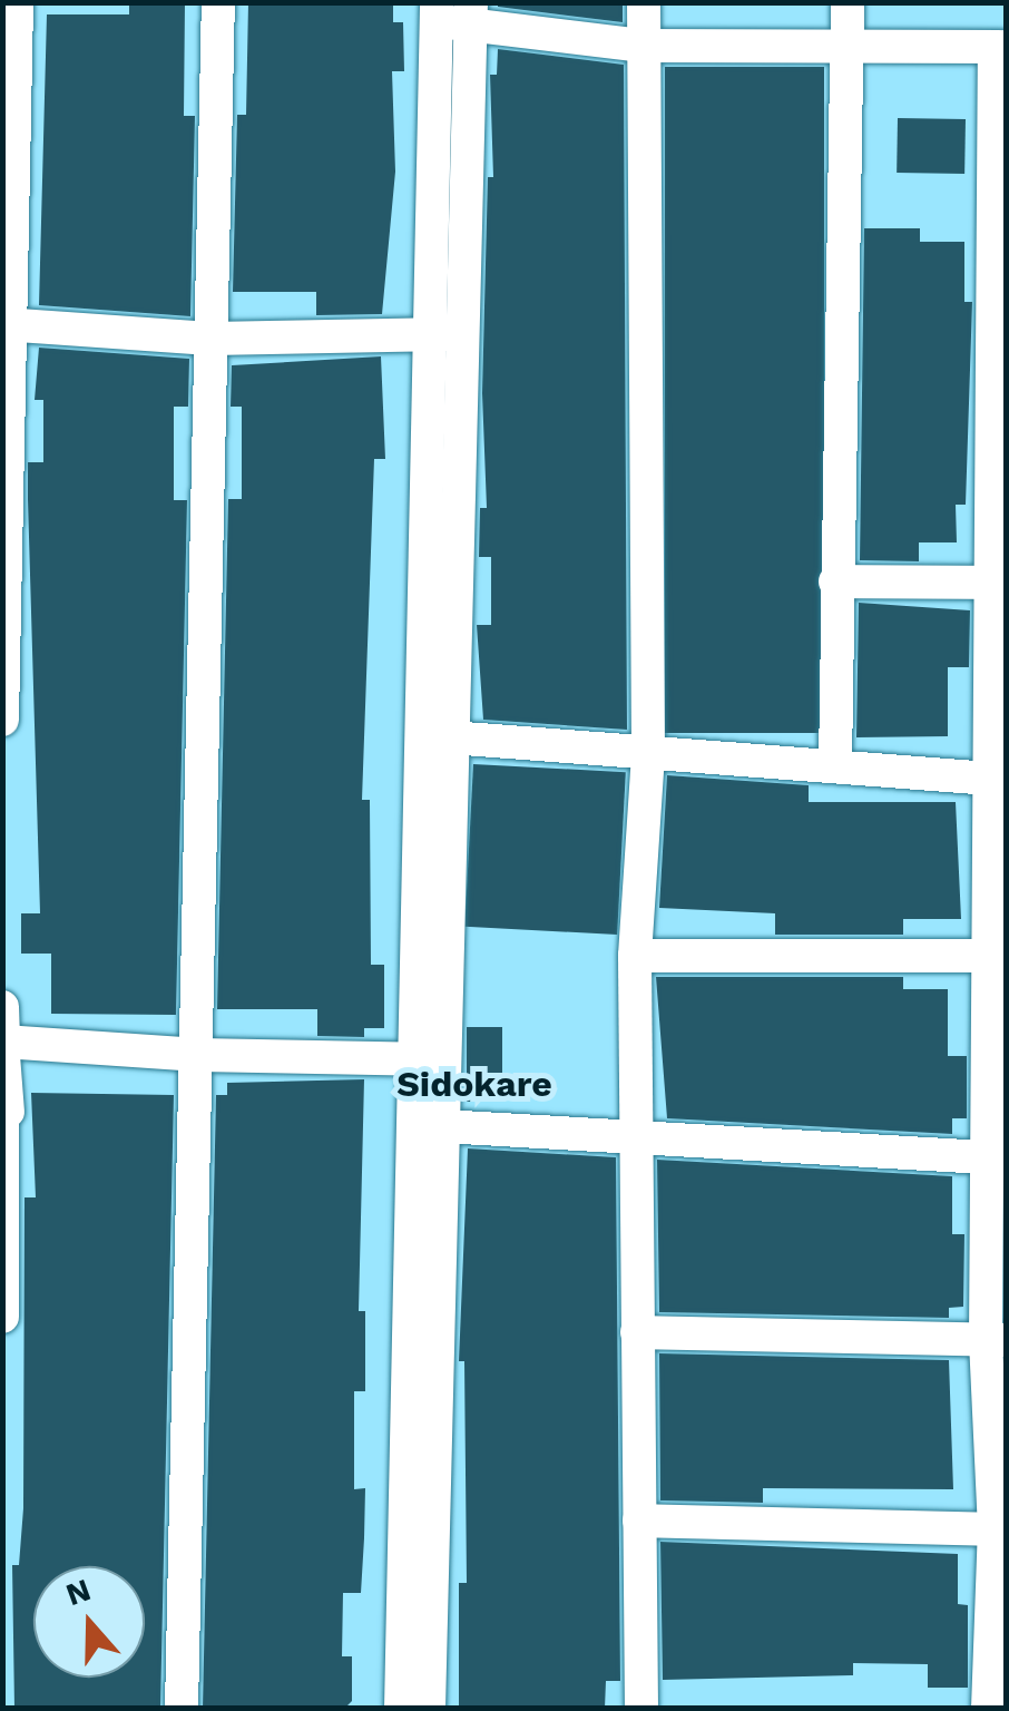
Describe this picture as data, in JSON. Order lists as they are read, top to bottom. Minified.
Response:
{"districts":["Sidokare"],"north":"top"}
